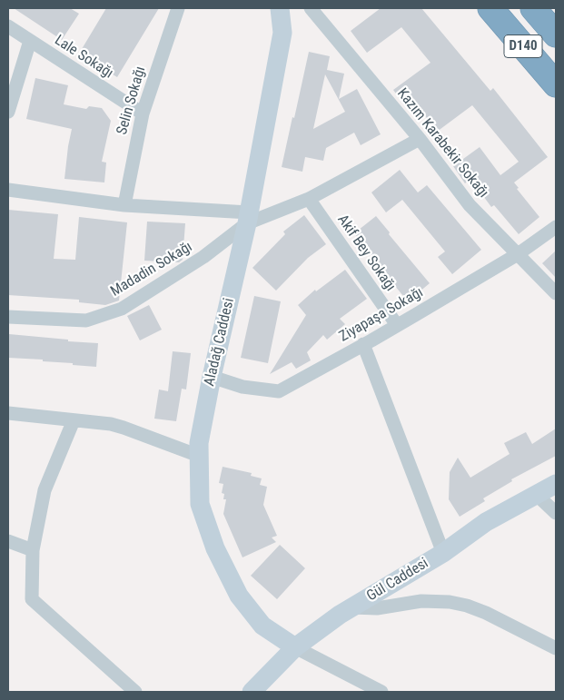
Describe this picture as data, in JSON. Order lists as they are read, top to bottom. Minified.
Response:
{"streets":{"highway":["D140"],"main road":["Aladağ Caddesi","Gül Caddesi"],"street":["Lale Sokağı","Selin Sokağı","Kazım Karabekir Sokağı","Akif Bey Sokağı","Madadin Sokağı","Ziyapaşa Sokağı"]},"crossings":[["Lale Sokağı","Selin Sokağı"],["Kazım Karabekir Sokağı","Ziyapaşa Sokağı"],["Akif Bey Sokağı","Ziyapaşa Sokağı"],["Madadin Sokağı","Aladağ Caddesi"],["Ziyapaşa Sokağı","Aladağ Caddesi"],["Aladağ Caddesi","Gül Caddesi"]]}
